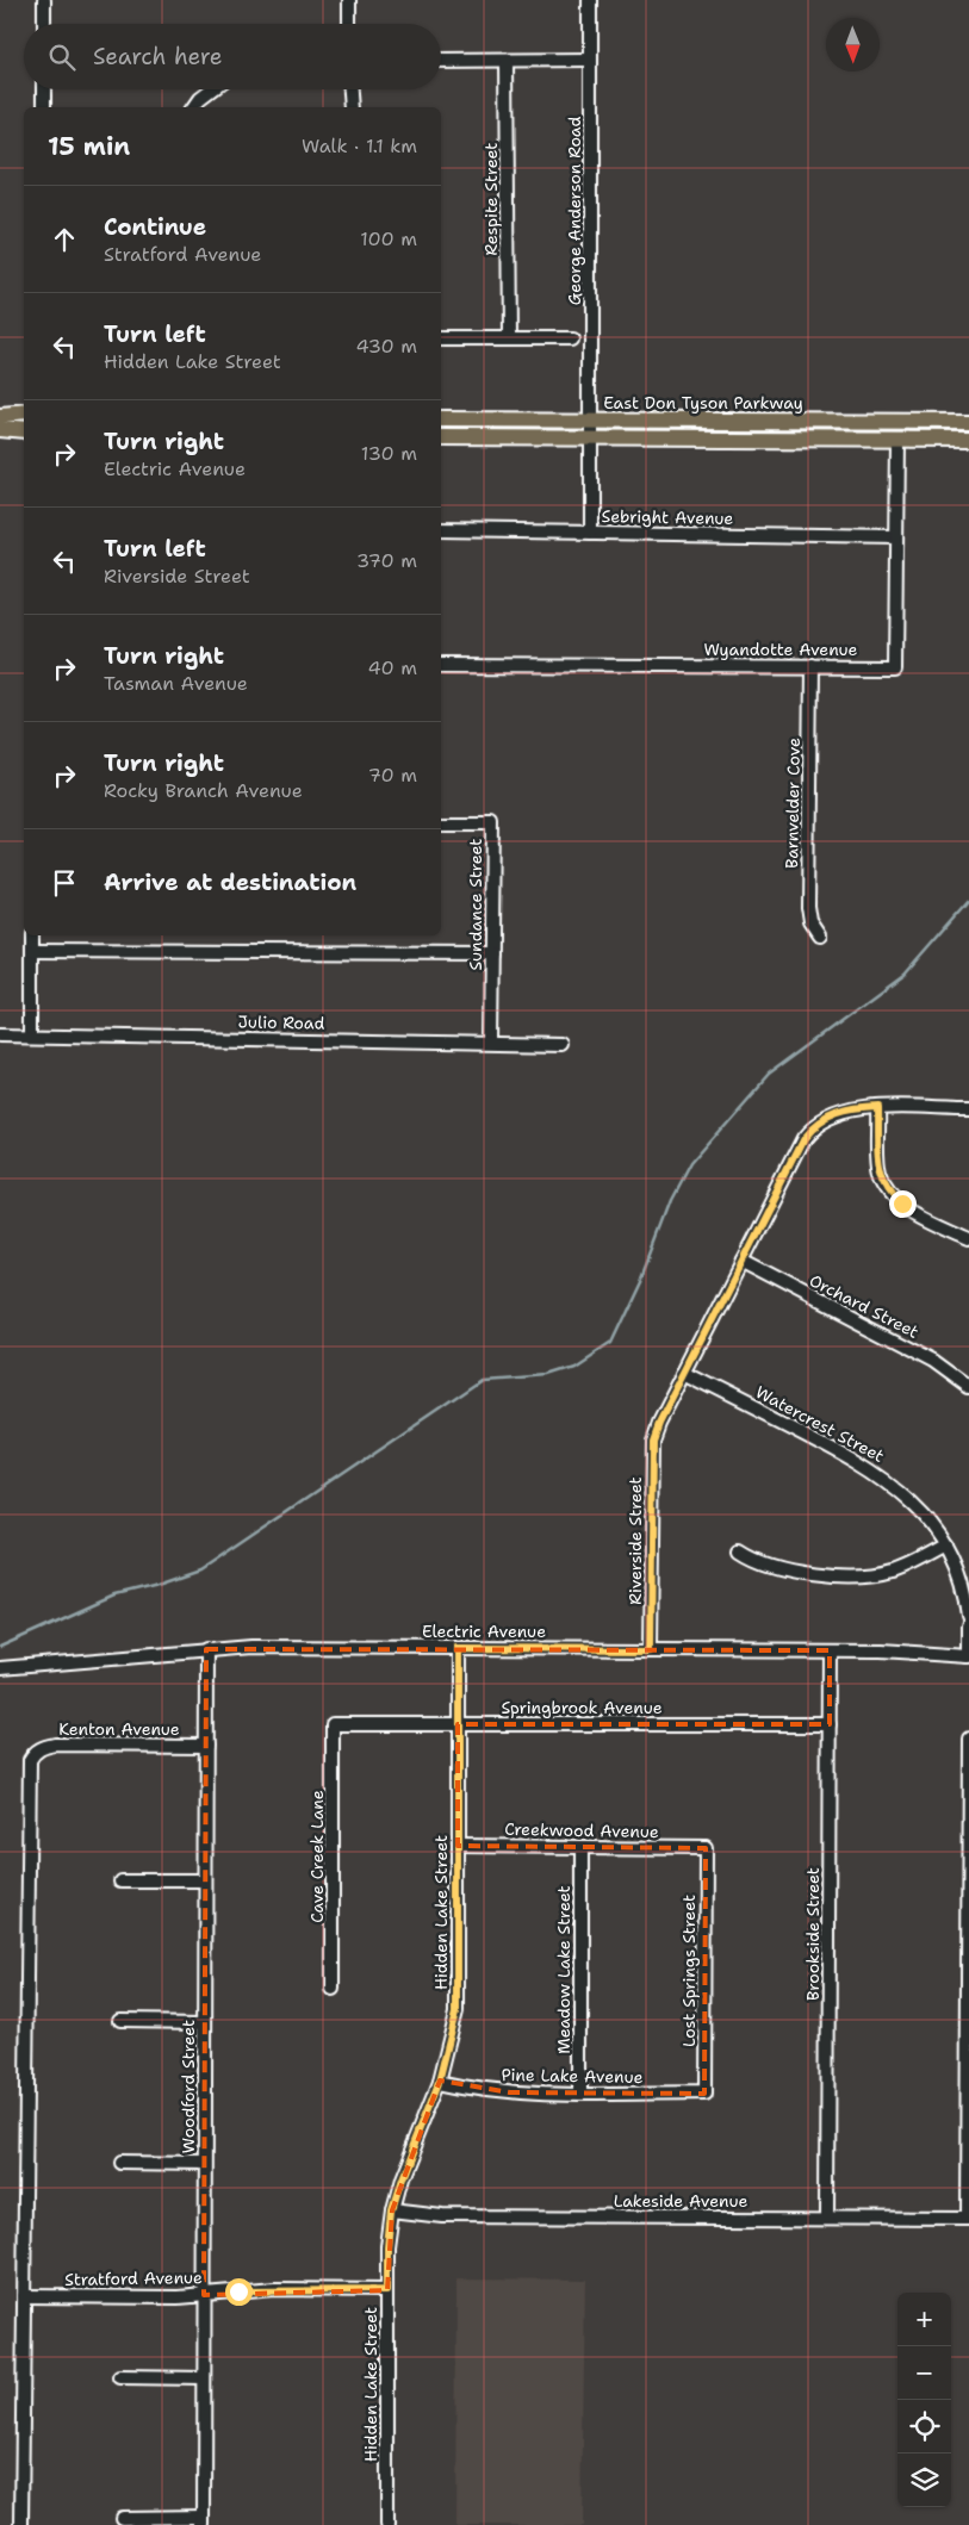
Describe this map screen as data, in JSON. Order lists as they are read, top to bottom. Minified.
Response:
{"streets":{"main road":["East Don Tyson Parkway"],"street":["Respite Street","George Anderson Road","Sebright Avenue","Wyandotte Avenue","Barnvelder Cove","Sundance Street","Julio Road","Orchard Street","Watercrest Street","Riverside Street","Electric Avenue","Springbrook Avenue","Kenton Avenue","Creekwood Avenue","Cave Creek Lane","Hidden Lake Street","Brookside Street","Meadow Lake Street","Lost Springs Street","Pine Lake Avenue","Woodford Street","Lakeside Avenue","Stratford Avenue"]},"crossings":[["George Anderson Road","East Don Tyson Parkway"],["George Anderson Road","Sebright Avenue"],["Sebright Avenue","Wyandotte Avenue"],["Wyandotte Avenue","Barnvelder Cove"],["Sundance Street","Julio Road"],["Orchard Street","Riverside Street"],["Watercrest Street","Riverside Street"],["Riverside Street","Electric Avenue"],["Electric Avenue","Hidden Lake Street"],["Electric Avenue","Brookside Street"],["Electric Avenue","Woodford Street"],["Springbrook Avenue","Cave Creek Lane"],["Springbrook Avenue","Hidden Lake Street"],["Springbrook Avenue","Brookside Street"],["Kenton Avenue","Woodford Street"],["Kenton Avenue","Stratford Avenue"],["Creekwood Avenue","Hidden Lake Street"],["Creekwood Avenue","Meadow Lake Street"],["Creekwood Avenue","Lost Springs Street"],["Hidden Lake Street","Pine Lake Avenue"],["Hidden Lake Street","Lakeside Avenue"],["Hidden Lake Street","Stratford Avenue"],["Brookside Street","Lakeside Avenue"],["Meadow Lake Street","Pine Lake Avenue"],["Lost Springs Street","Pine Lake Avenue"],["Woodford Street","Stratford Avenue"]],"north":"bottom","page":{"search":"Search here","heading":["15 min","Walk · 1.1 km"],"list":[["Continue","Stratford Avenue","100 m"],["Turn left","Hidden Lake Street","430 m"],["Turn right","Electric Avenue","130 m"],["Turn left","Riverside Street","370 m"],["Turn right","Tasman Avenue","40 m"],["Turn right","Rocky Branch Avenue","70 m"],"Arrive at destination"],"map_buttons":["+","−"]}}
